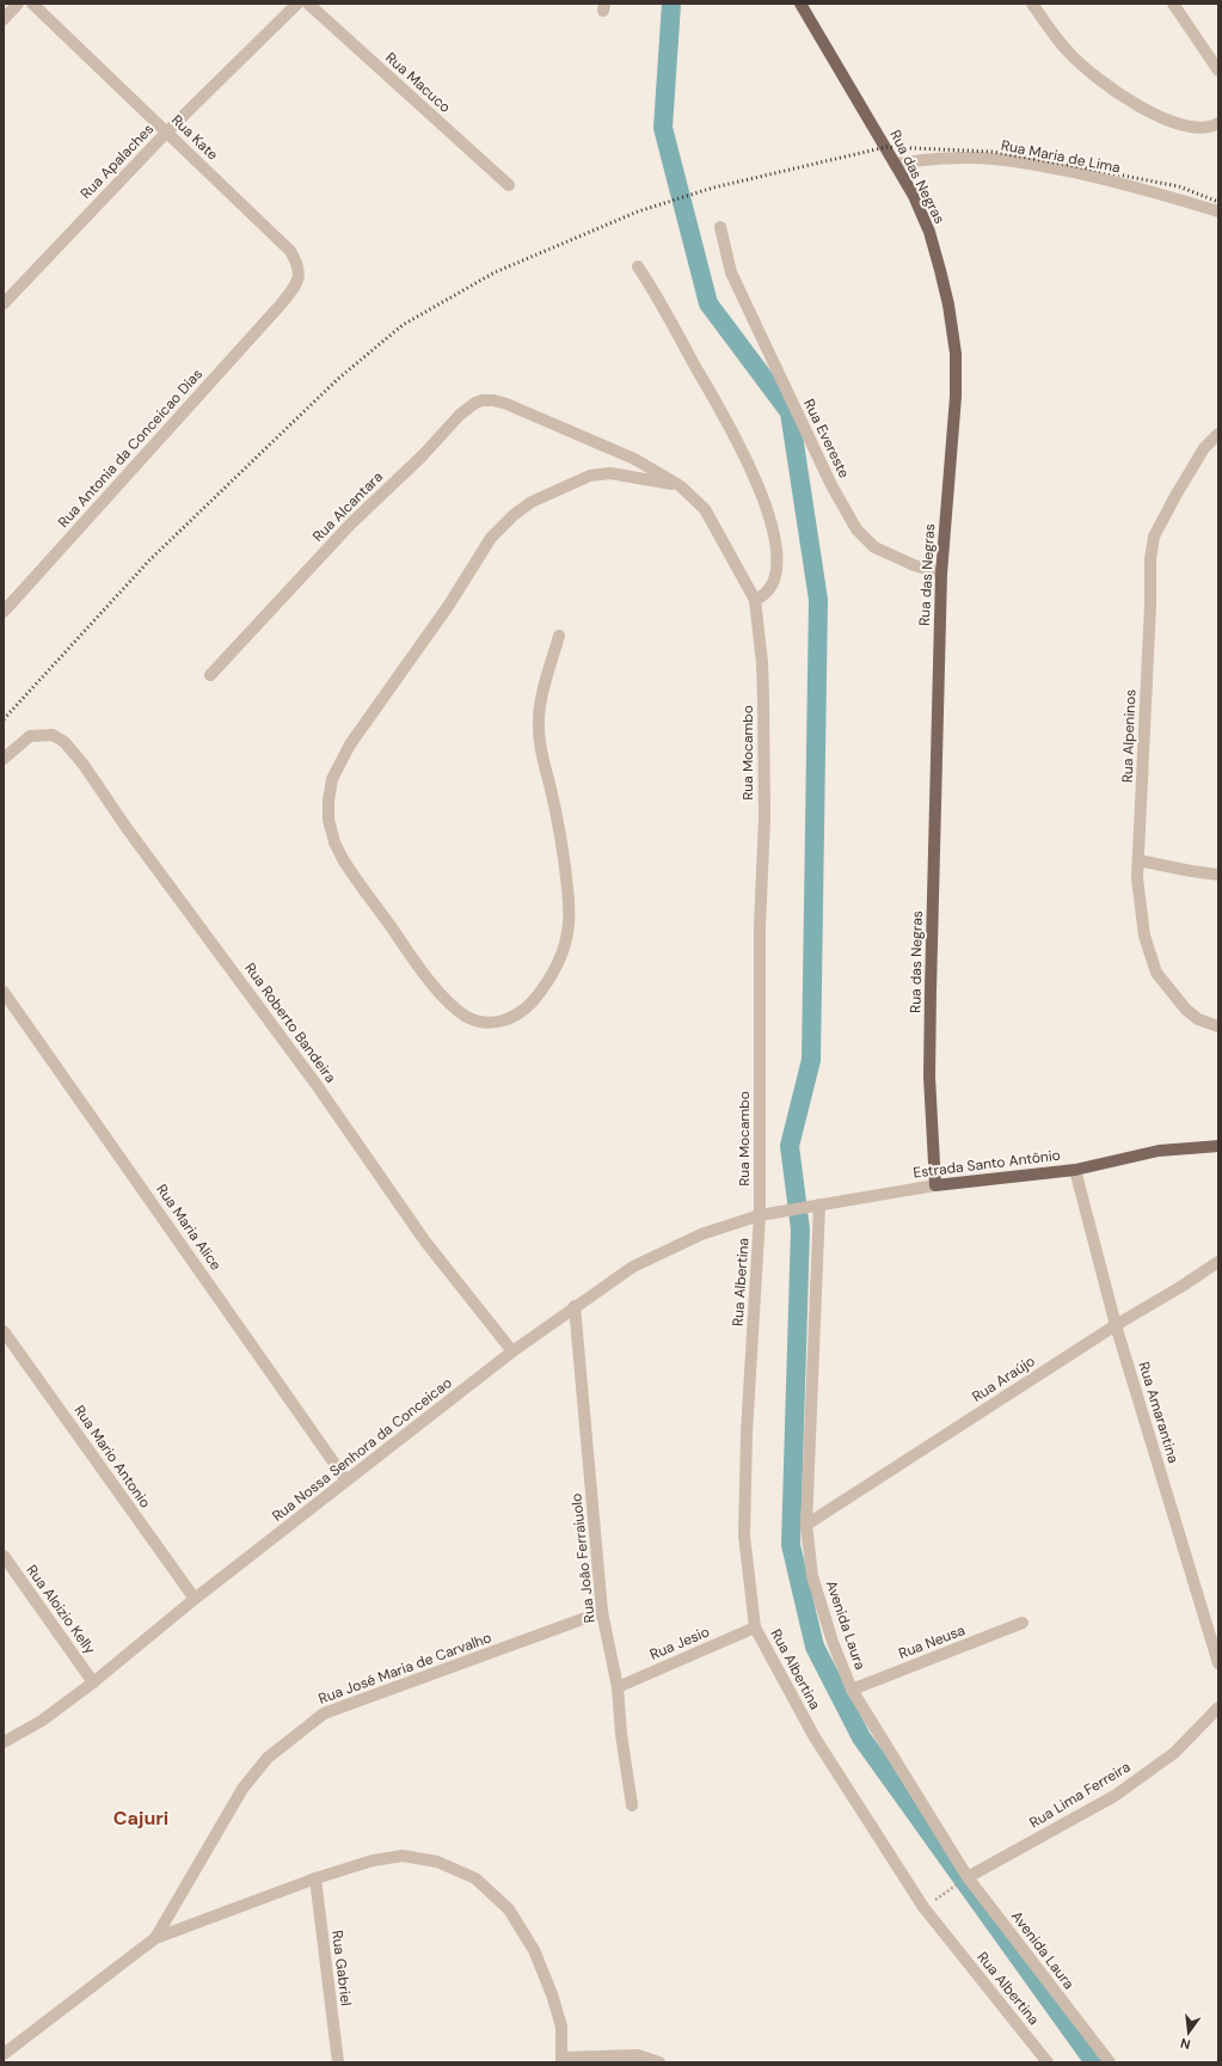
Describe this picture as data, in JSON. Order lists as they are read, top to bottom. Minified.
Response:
{"streets":{"main road":["Rua das Negras","Estrada Santo Antônio"],"street":["Rua Macuco","Rua Kate","Rua Maria de Lima","Rua Apalaches","Rua Evereste","Rua Antonia da Conceicao Dias","Rua Alcantara","Rua Alpeninos","Rua Mocambo","Rua Roberto Bandeira","Rua Maria Alice","Rua Albertina","Rua Araújo","Rua Amarantina","Rua Nossa Senhora da Conceicao","Rua Mario Antonio","Rua João Ferraiuolo","Rua Aloizio Kelly","Avenida Laura","Rua Neusa","Rua Jesio","Rua José Maria de Carvalho","Rua Lima Ferreira","Rua Gabriel"]},"crossings":[["Rua Kate","Rua Apalaches"],["Rua Kate","Rua Antonia da Conceicao Dias"],["Rua Maria de Lima","Rua das Negras"],["Rua das Negras","Rua Evereste"],["Rua das Negras","Estrada Santo Antônio"],["Rua Alcantara","Rua Mocambo"],["Rua Mocambo","Estrada Santo Antônio"],["Rua Mocambo","Rua Albertina"],["Rua Mocambo","Rua Nossa Senhora da Conceicao"],["Rua Roberto Bandeira","Rua Nossa Senhora da Conceicao"],["Estrada Santo Antônio","Rua Albertina"],["Estrada Santo Antônio","Rua Amarantina"],["Estrada Santo Antônio","Rua Nossa Senhora da Conceicao"],["Estrada Santo Antônio","Avenida Laura"],["Rua Maria Alice","Rua Nossa Senhora da Conceicao"],["Rua Albertina","Rua Nossa Senhora da Conceicao"],["Rua Albertina","Rua Jesio"],["Rua Araújo","Rua Amarantina"],["Rua Araújo","Avenida Laura"],["Rua Nossa Senhora da Conceicao","Rua Mario Antonio"],["Rua Nossa Senhora da Conceicao","Rua João Ferraiuolo"],["Rua Nossa Senhora da Conceicao","Rua Aloizio Kelly"],["Rua João Ferraiuolo","Rua Jesio"],["Rua João Ferraiuolo","Rua José Maria de Carvalho"],["Avenida Laura","Rua Neusa"],["Avenida Laura","Rua Lima Ferreira"],["Rua José Maria de Carvalho","Rua Gabriel"]],"districts":["Cajuri"],"north":"bottom"}
